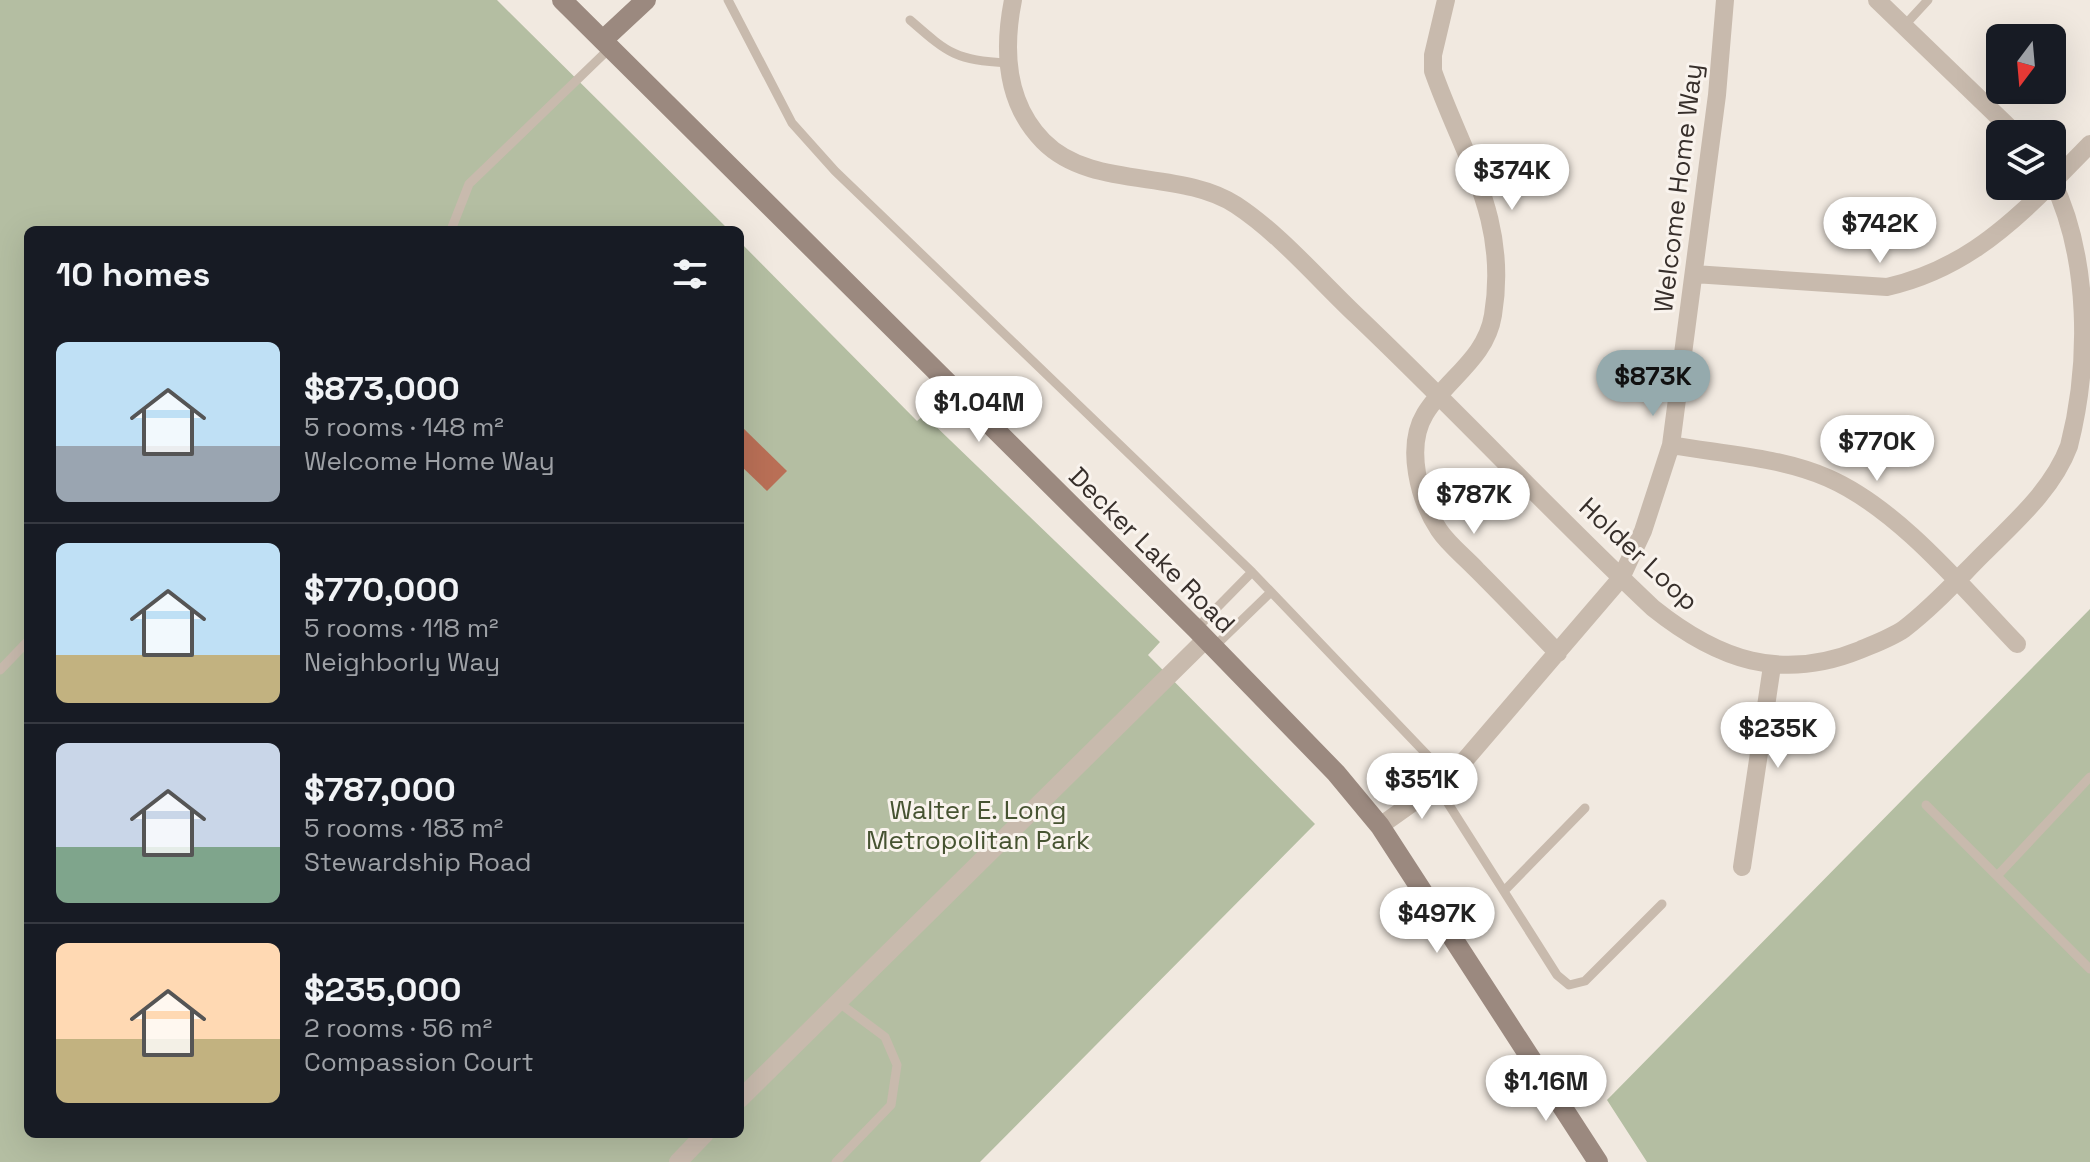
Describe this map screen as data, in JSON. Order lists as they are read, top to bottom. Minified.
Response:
{"streets":{"main road":["Decker Lake Road"],"street":["Welcome Home Way","Holder Loop"]},"crossings":[["Welcome Home Way","Decker Lake Road"],["Welcome Home Way","Holder Loop"]],"parks":["Walter E. Long Metropolitan Park"],"north":"bottom","page":{"price":["$374K","$742K","$873K","$1.04M","$770K","$787K","$235K","$351K","$497K","$1.16M"],"heading":"10 homes","list":[{"name":"$873,000","note":"5 rooms · 148 m² · Welcome Home Way"},{"name":"$770,000","note":"5 rooms · 118 m² · Neighborly Way"},{"name":"$787,000","note":"5 rooms · 183 m² · Stewardship Road"},{"name":"$235,000","note":"2 rooms · 56 m² · Compassion Court"}]}}
